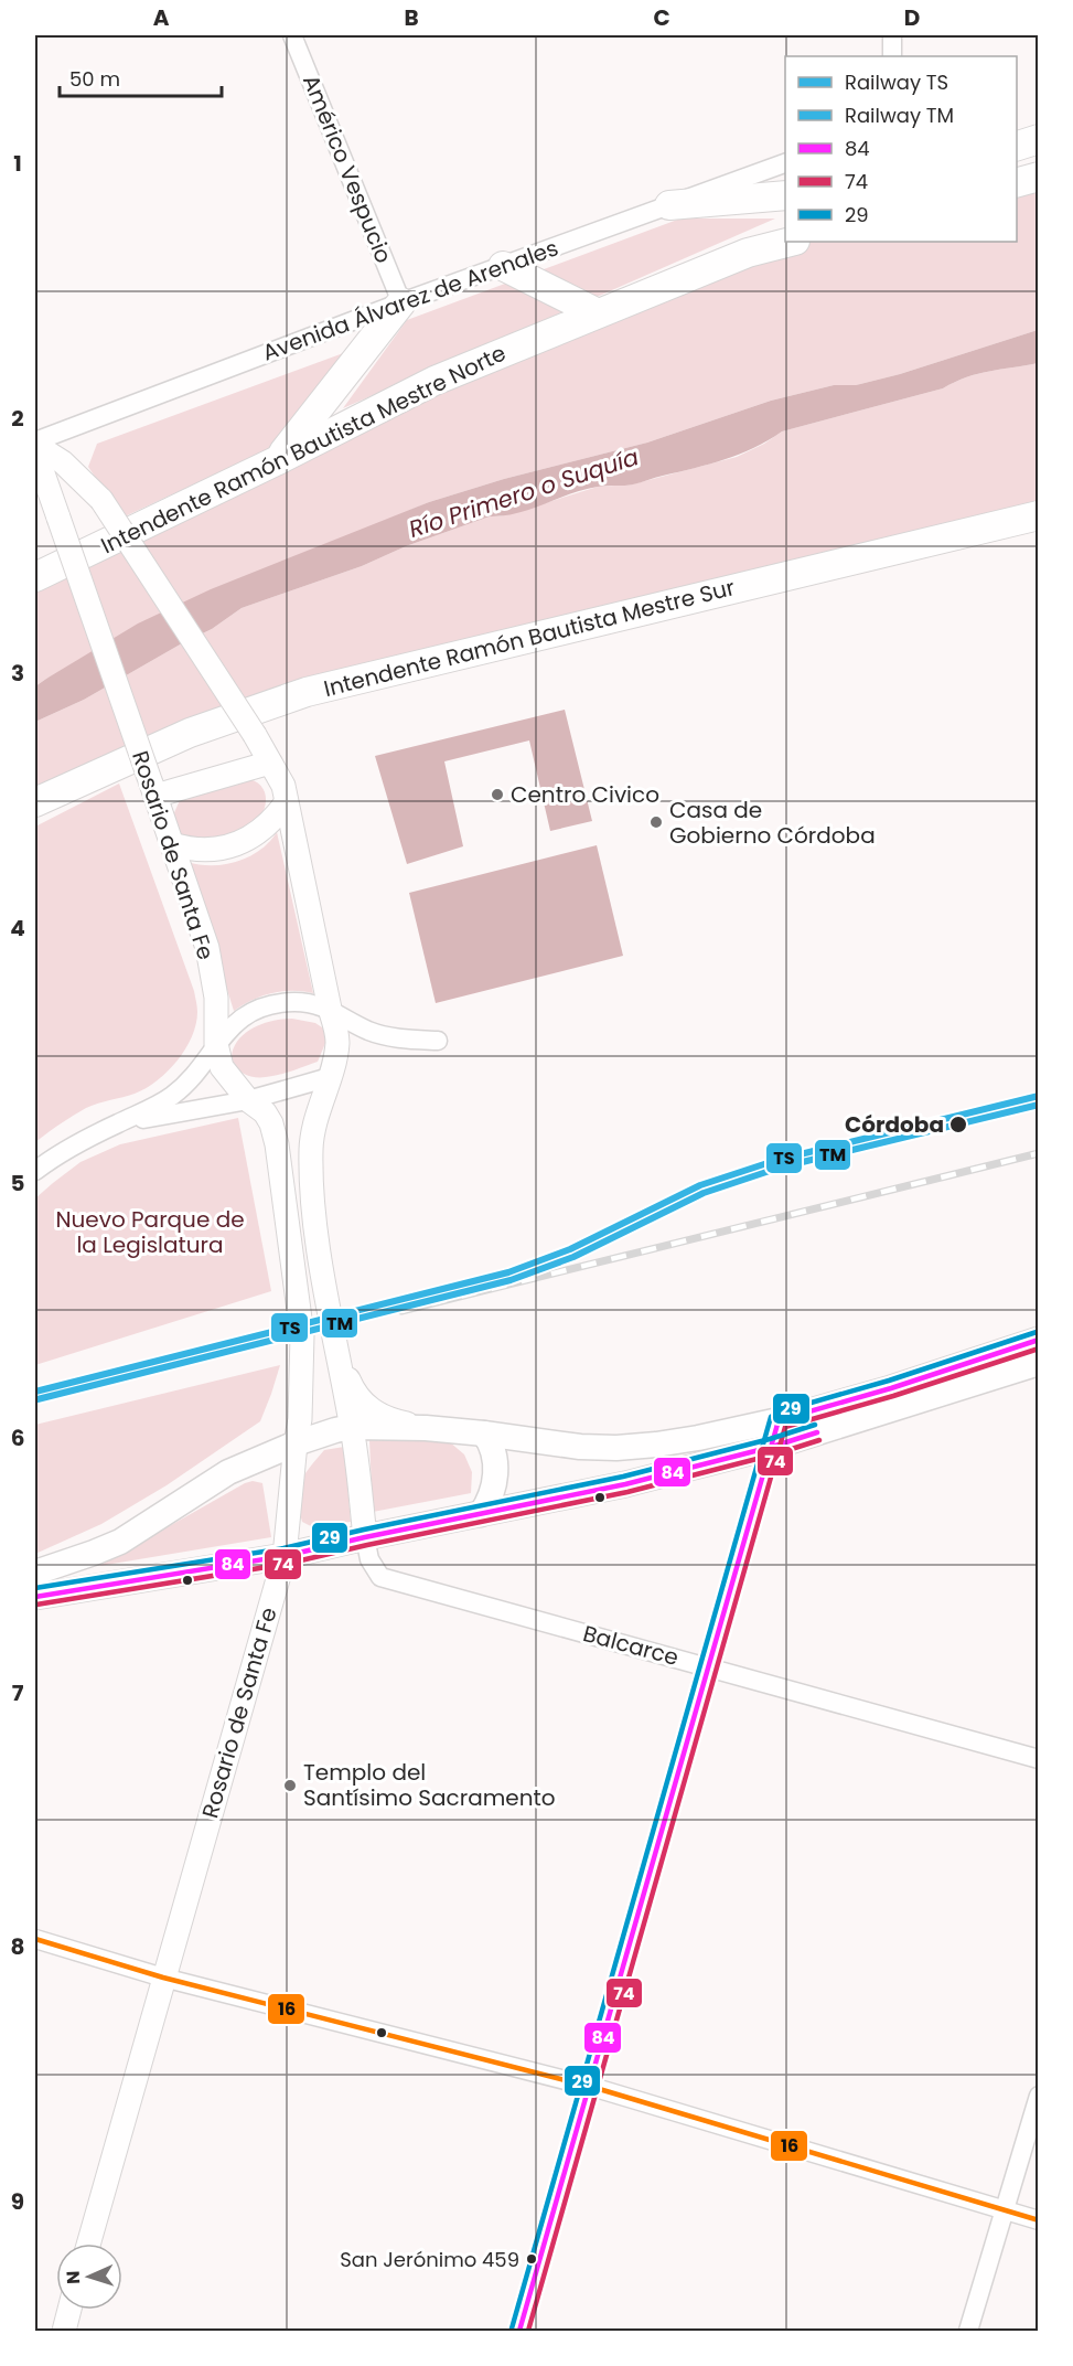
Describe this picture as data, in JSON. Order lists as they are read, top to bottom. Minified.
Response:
{"streets":{"main road":["Intendente Ramón Bautista Mestre Norte","Intendente Ramón Bautista Mestre Sur"],"street":["Américo Vespucio","Avenida Álvarez de Arenales","Rosario de Santa Fe","Balcarce"]},"crossings":[["Américo Vespucio","Avenida Álvarez de Arenales"]],"water":["Río Primero o Suquía"],"parks":["Nuevo Parque de la Legislatura"],"places":["Centro Civico","Casa de Gobierno Córdoba","Córdoba","Templo del Santísimo Sacramento","San Jerónimo 459"],"lines":["rail line TS","rail line TM","transit line 29","transit line 84","transit line 74","transit line 16"],"legend":["Railway TS","Railway TM","84","74","29"],"scale_bar":"50 m","north":"left","grid":{"columns":["A","B","C","D"],"rows":["1","2","3","4","5","6","7","8","9"]}}
